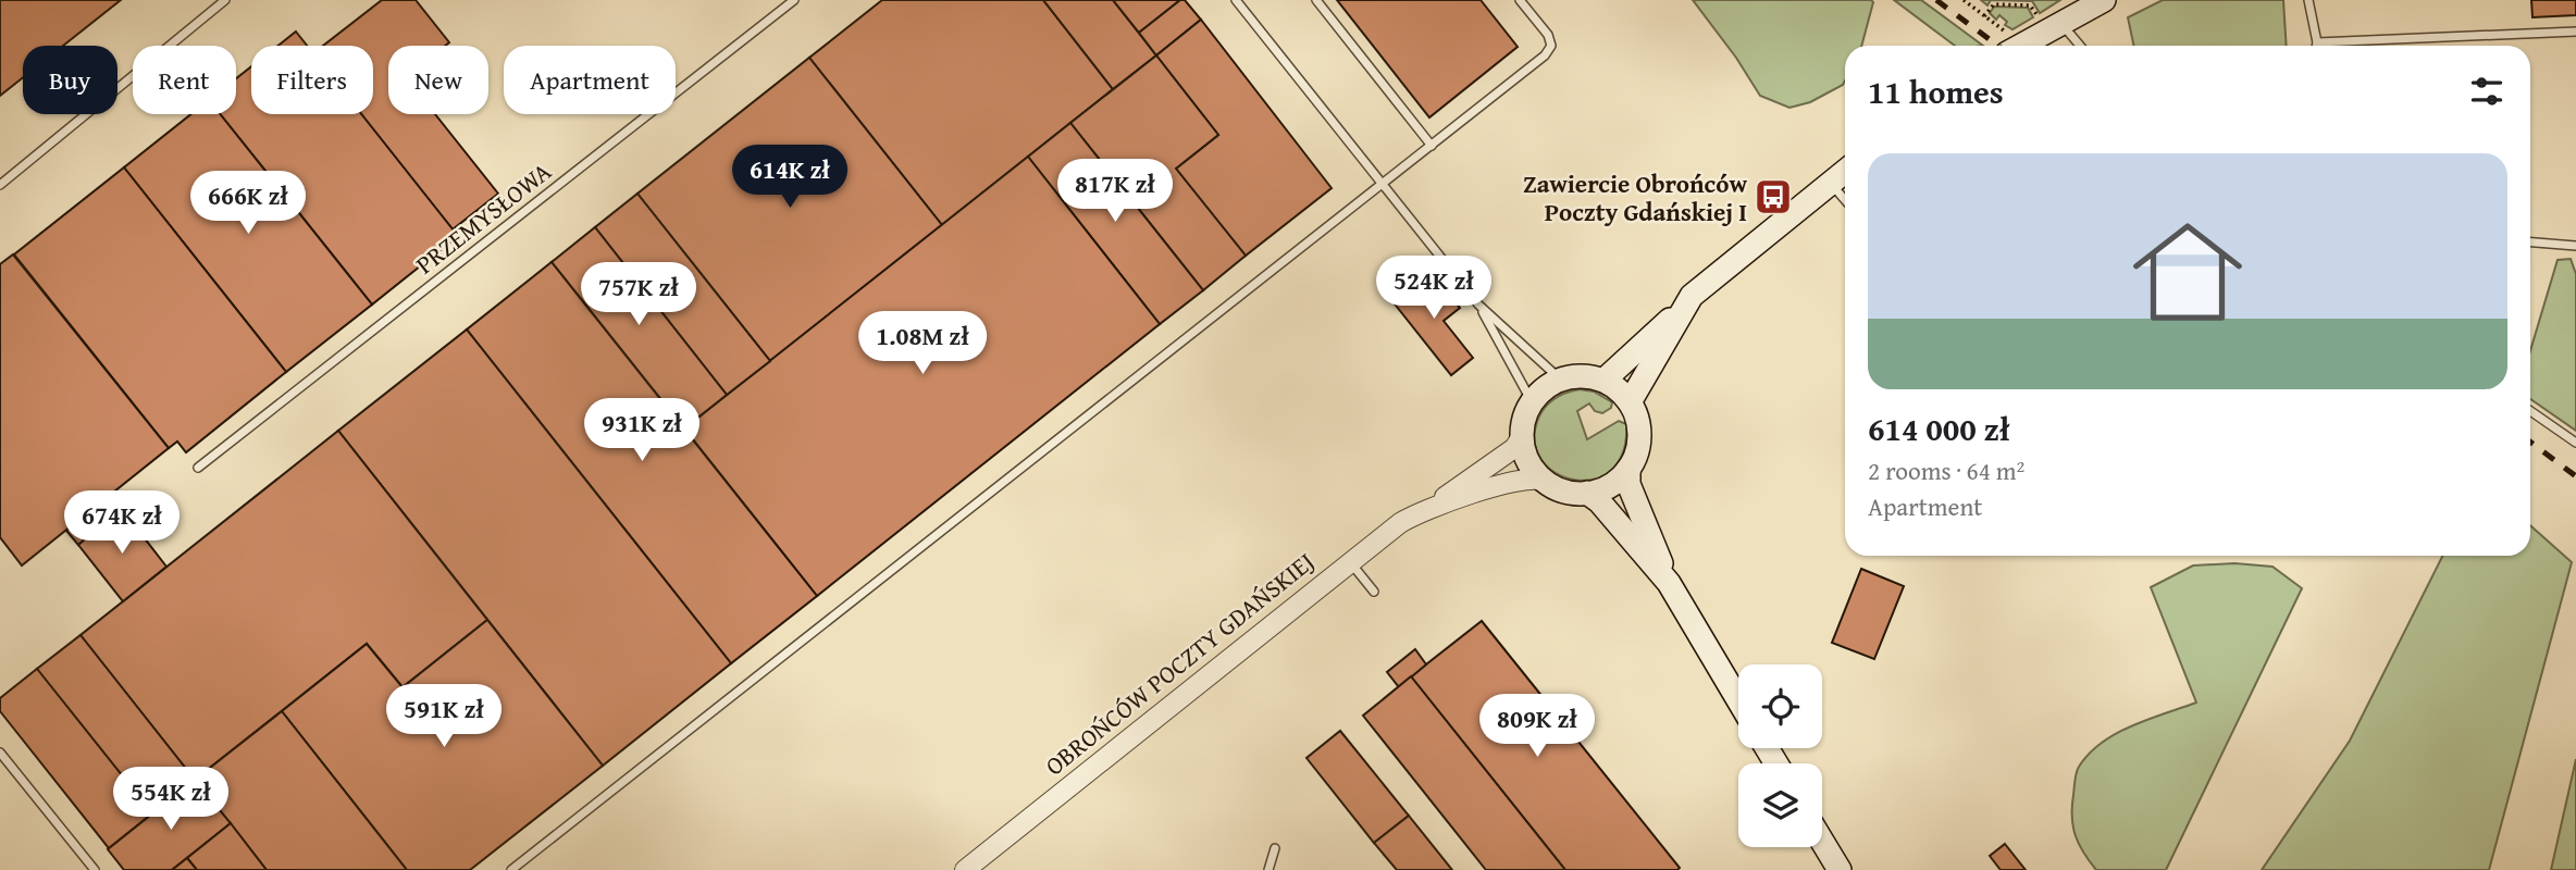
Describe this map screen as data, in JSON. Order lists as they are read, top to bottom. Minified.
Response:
{"streets":{"street":["OBROŃCÓW POCZTY GDAŃSKIEJ"],"lane":["PRZEMYSŁOWA"]},"places":{"bus stop":["Zawiercie Obrońców Poczty Gdańskiej I"]},"page":{"chip":["Buy","Rent","Filters","New","Apartment"],"heading":"11 homes","list":[{"name":"614 000 zł","note":"2 rooms · 64 m² · Apartment"}],"price":["614K zł","817K zł","666K zł","524K zł","757K zł","1.08M zł","931K zł","674K zł","591K zł","809K zł","554K zł"]}}
